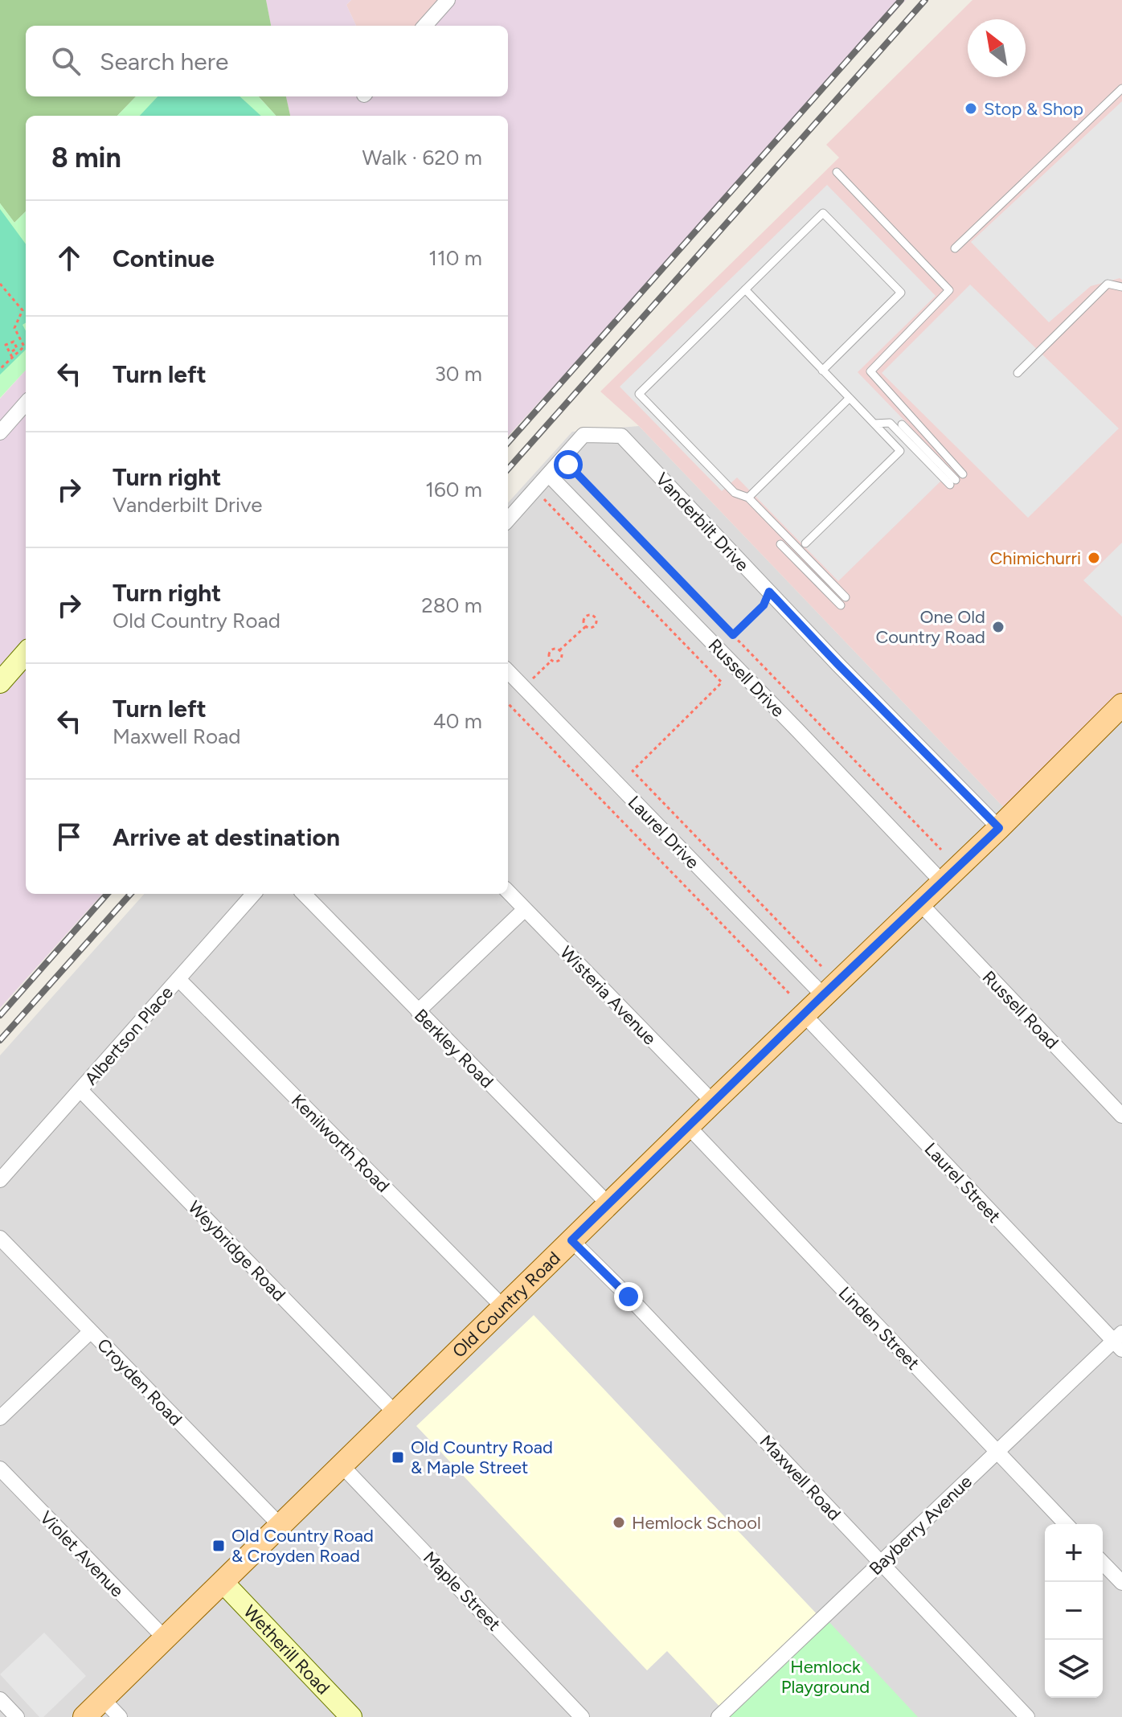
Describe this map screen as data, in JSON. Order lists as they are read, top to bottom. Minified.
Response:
{"streets":{"main road":["Old Country Road"],"street":["Vanderbilt Drive","Russell Drive","Laurel Drive","Wisteria Avenue","Russell Road","Albertson Place","Berkley Road","Kenilworth Road","Laurel Street","Weybridge Road","Linden Street","Croyden Road","Maxwell Road","Bayberry Avenue","Violet Avenue","Maple Street","Wetherill Road"]},"crossings":[["Vanderbilt Drive","Russell Drive"],["Vanderbilt Drive","Old Country Road"],["Russell Drive","Old Country Road"],["Laurel Drive","Old Country Road"],["Wisteria Avenue","Old Country Road"],["Russell Road","Old Country Road"],["Albertson Place","Kenilworth Road"],["Albertson Place","Weybridge Road"],["Berkley Road","Old Country Road"],["Kenilworth Road","Old Country Road"],["Laurel Street","Old Country Road"],["Laurel Street","Bayberry Avenue"],["Weybridge Road","Old Country Road"],["Old Country Road","Linden Street"],["Old Country Road","Croyden Road"],["Old Country Road","Maxwell Road"],["Old Country Road","Violet Avenue"],["Old Country Road","Maple Street"],["Old Country Road","Wetherill Road"],["Linden Street","Bayberry Avenue"],["Maxwell Road","Bayberry Avenue"]],"parks":["Hemlock Playground"],"places":{"other":["Stop & Shop","Chimichurri","One Old Country Road","Hemlock School"],"transit":["Old Country Road & Maple Street","Old Country Road & Croyden Road"]},"north":"top left","page":{"search":"Search here","heading":["8 min","Walk · 620 m"],"list":[["Continue","110 m"],["Turn left","30 m"],["Turn right","Vanderbilt Drive","160 m"],["Turn right","Old Country Road","280 m"],["Turn left","Maxwell Road","40 m"],"Arrive at destination"],"map_buttons":["+","−"]}}
